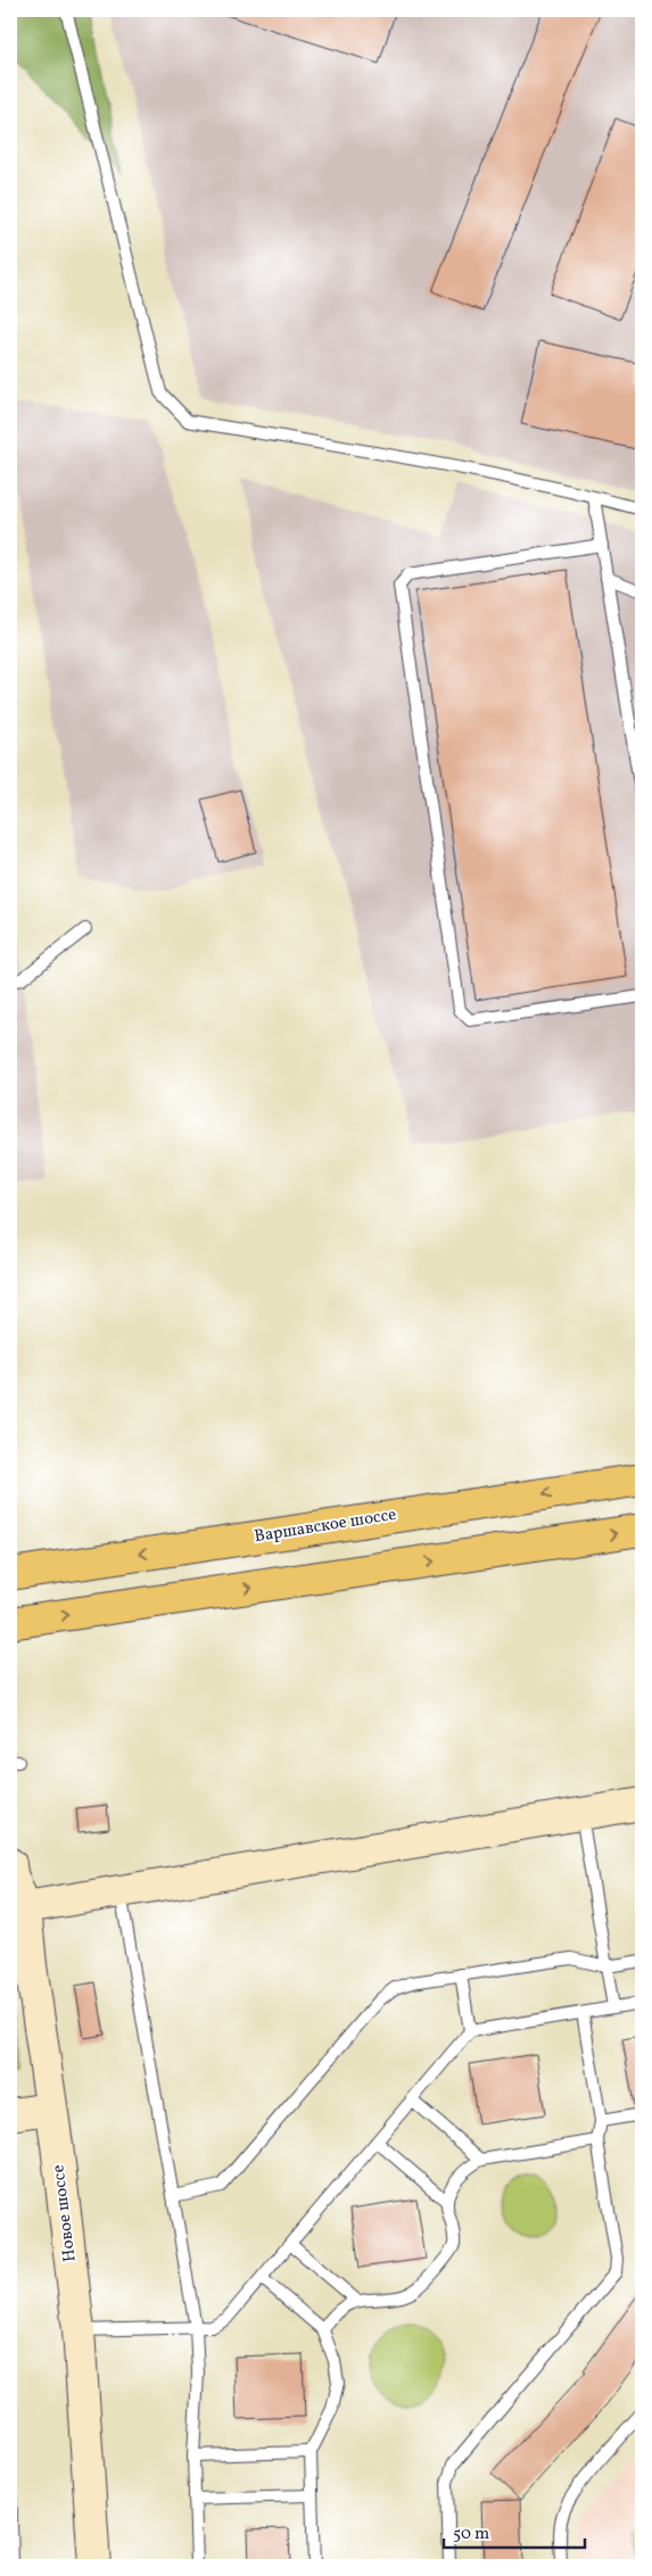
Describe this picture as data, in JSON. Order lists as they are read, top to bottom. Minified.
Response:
{"streets":{"main road":["Варшавское шоссе"],"street":["Новое шоссе"]},"scale_bar":"50 m"}
